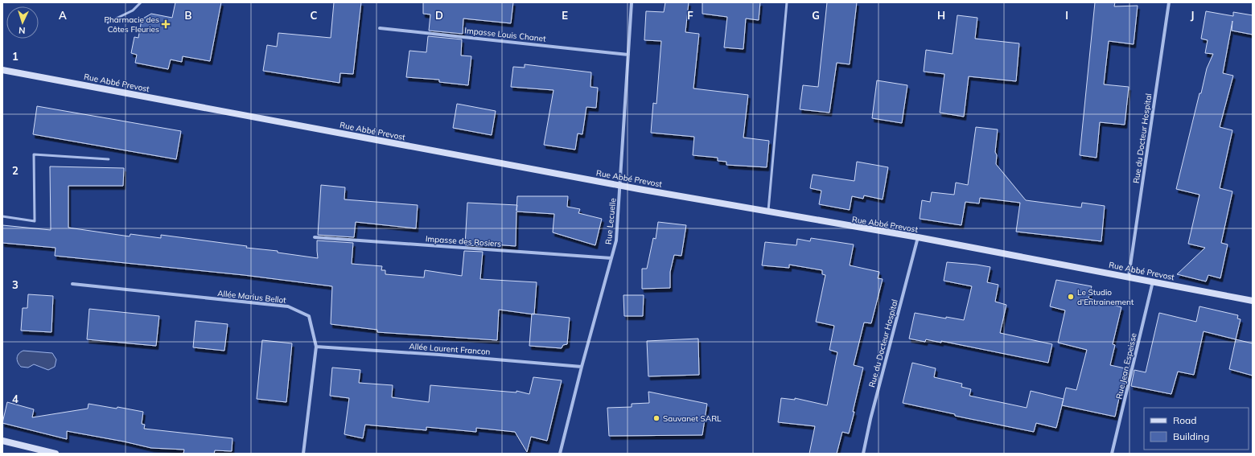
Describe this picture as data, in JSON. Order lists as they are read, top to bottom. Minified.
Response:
{"streets":{"street":["Impasse Louis Chanet","Rue Abbé Prevost","Rue du Docteur Hospital","Rue Lecuelle","Impasse des Rosiers","Allée Marius Bellot","Allée Laurent Francon","Rue Jean Espeisse"]},"crossings":[["Impasse Louis Chanet","Rue Lecuelle"],["Rue Abbé Prevost","Rue du Docteur Hospital"],["Rue Abbé Prevost","Rue Lecuelle"],["Rue Abbé Prevost","Rue Jean Espeisse"],["Rue Lecuelle","Impasse des Rosiers"],["Rue Lecuelle","Allée Laurent Francon"],["Allée Marius Bellot","Allée Laurent Francon"]],"places":{"health":["Pharmacie des Côtes Fleuries"],"other":["Le Studio d'Entrainement","Sauvanet SARL"]},"legend":["Road","Building"],"north":"bottom","grid":{"columns":["A","B","C","D","E","F","G","H","I","J"],"rows":["1","2","3","4"]}}
